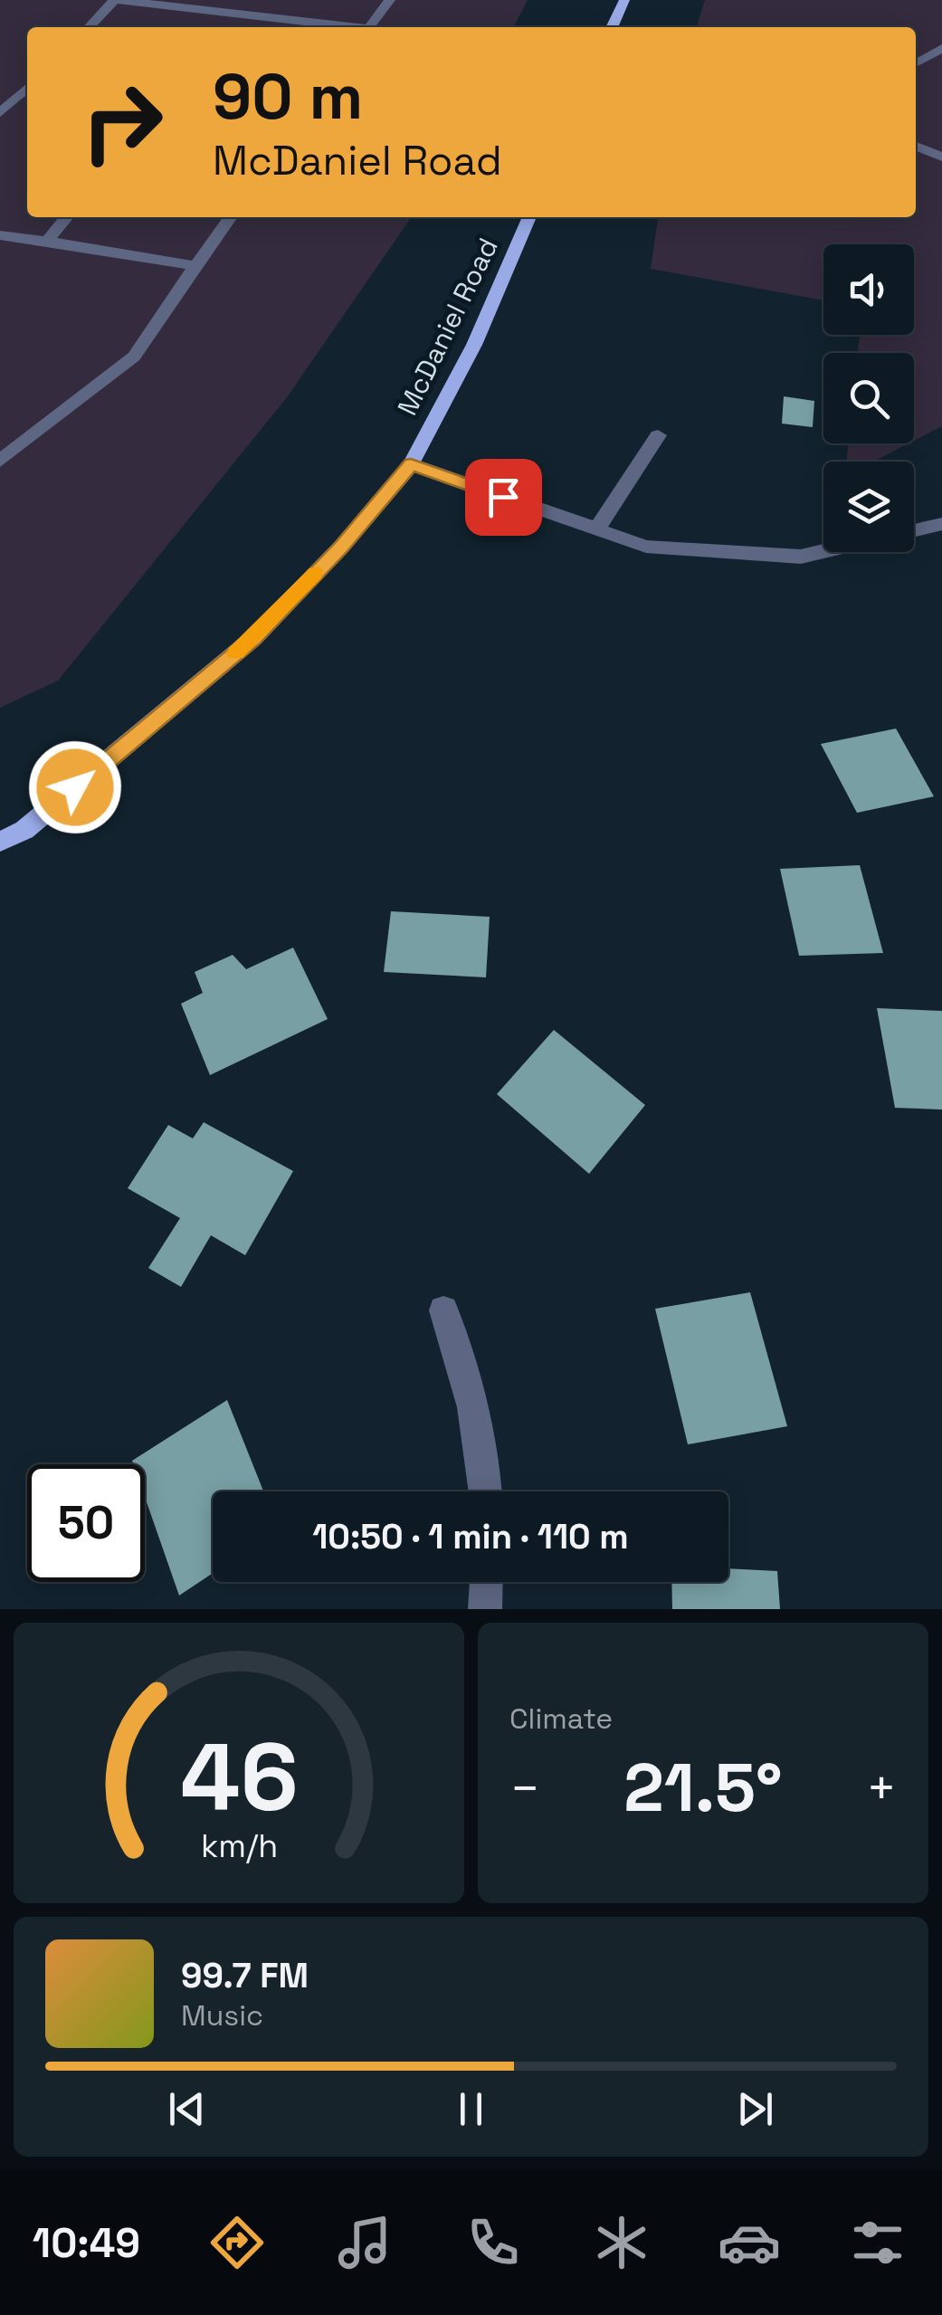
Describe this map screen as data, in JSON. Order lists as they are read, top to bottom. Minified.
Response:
{"streets":{"main road":["McDaniel Road"]},"page":{"turn":["90 m","McDaniel Road"],"limit":"50","trip":"10:50 · 1 min · 110 m","tile":"Climate","heat":["−","21.5°","+"],"song":["99.7 FM","Music"],"tabs":"10:49","gauge":["46","km/h"]}}
